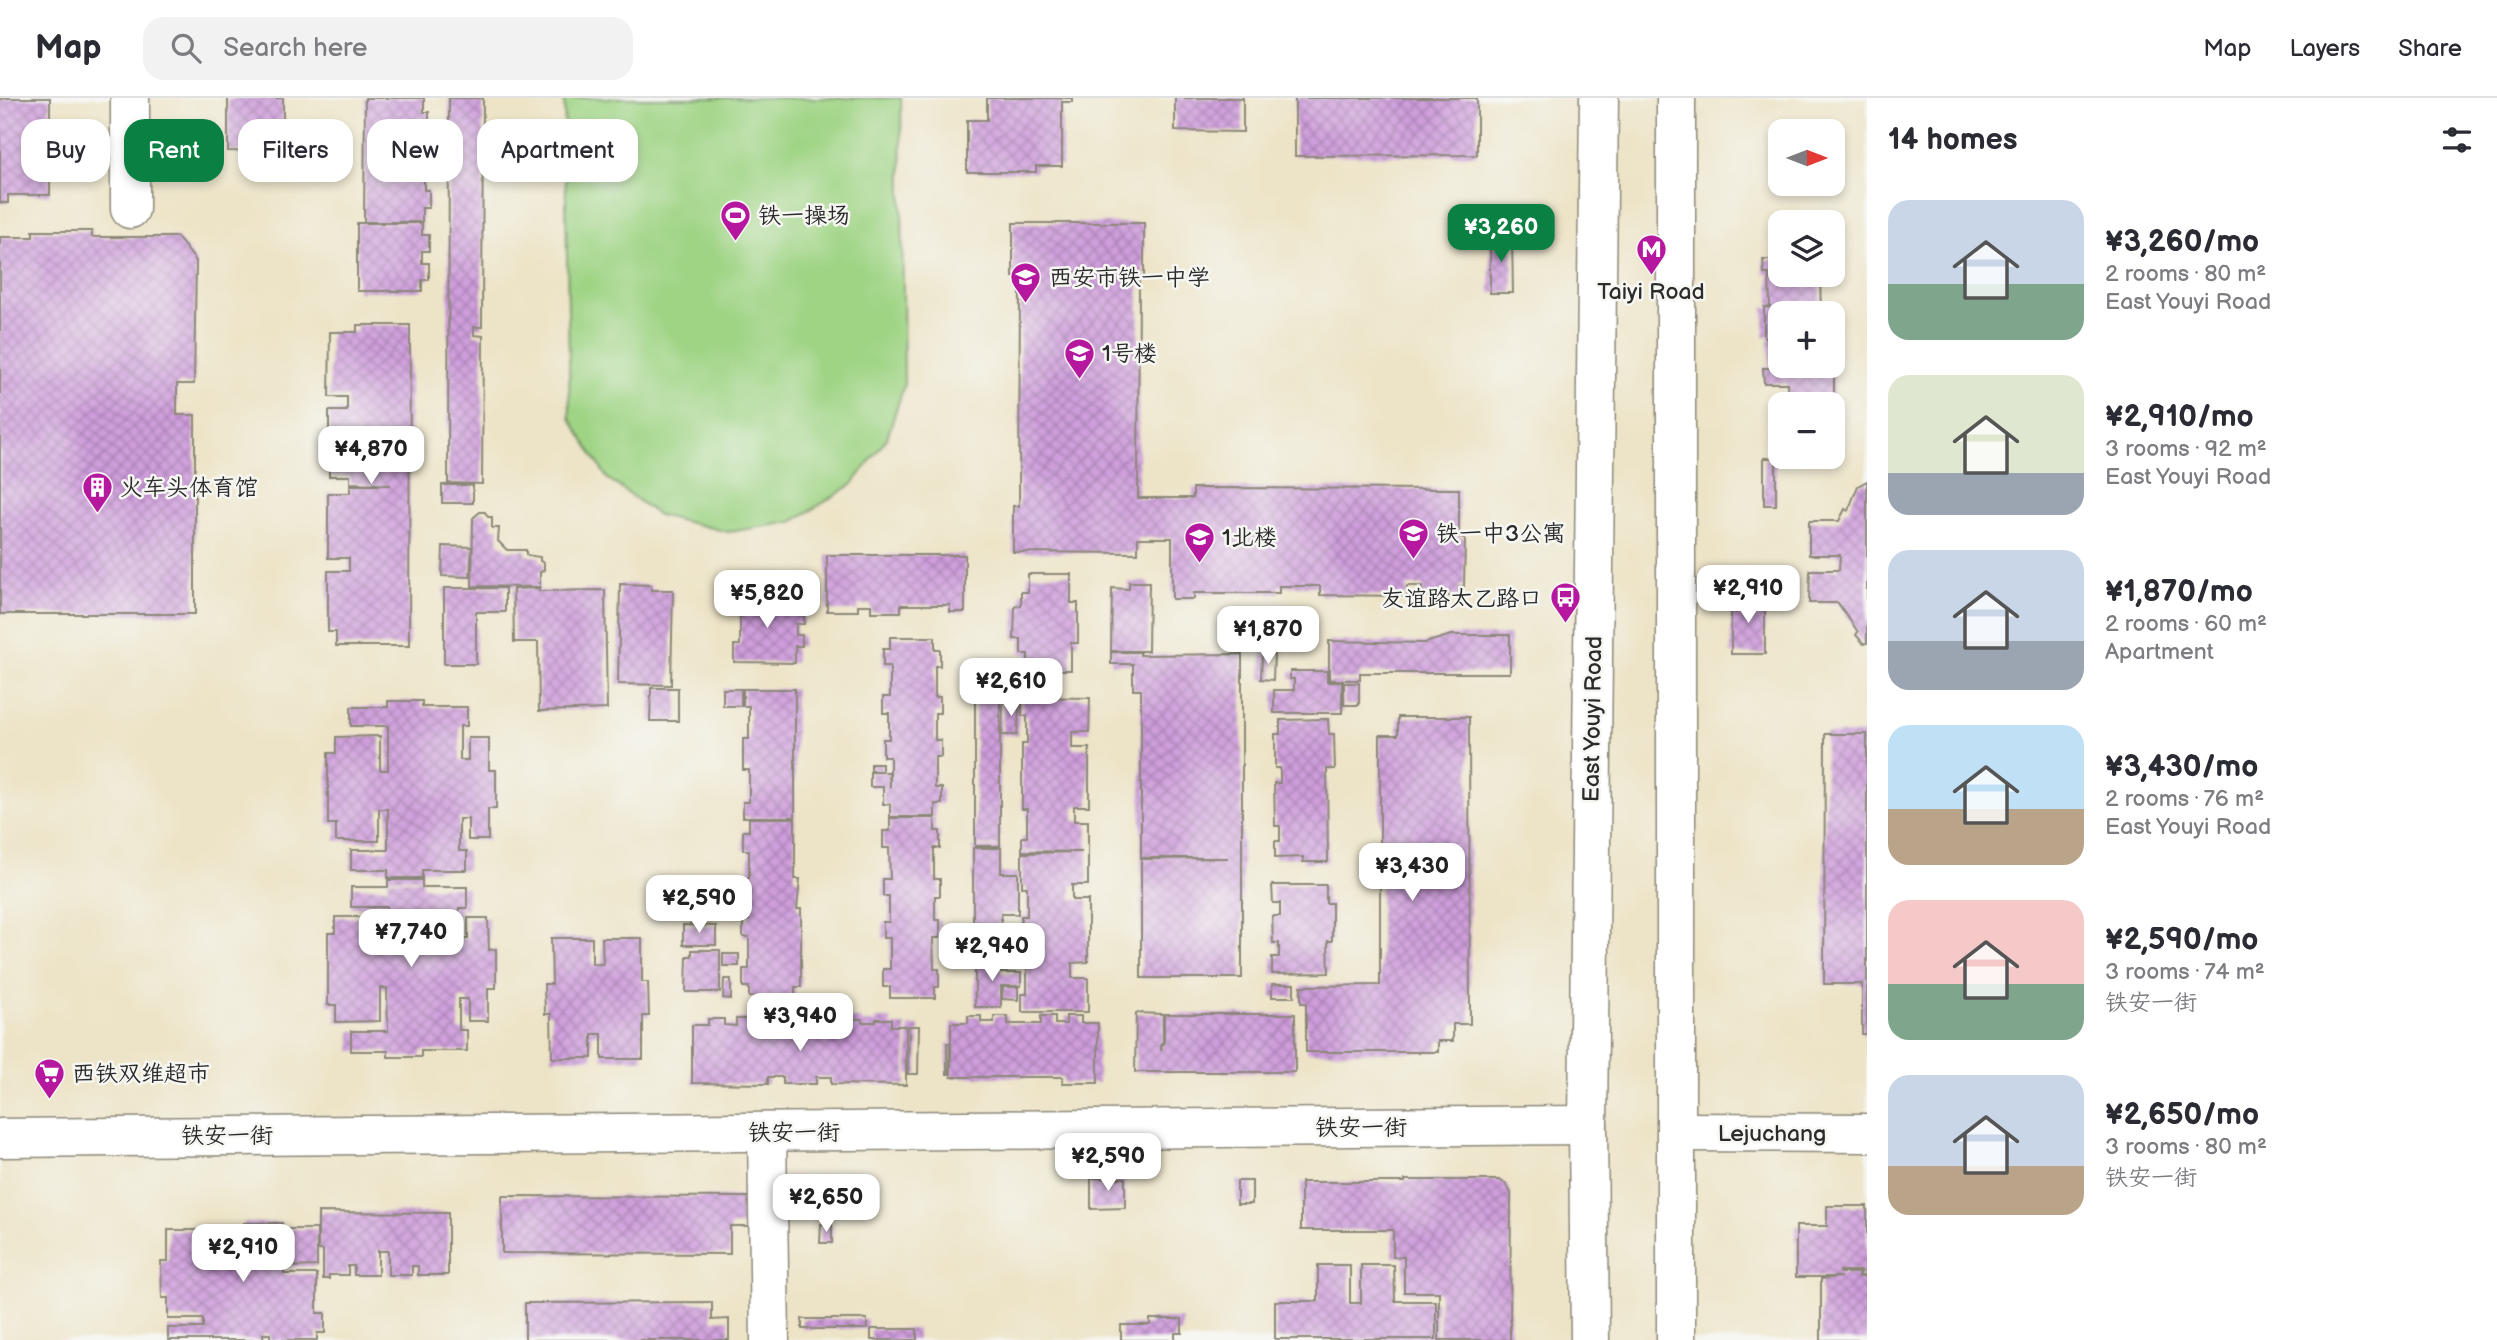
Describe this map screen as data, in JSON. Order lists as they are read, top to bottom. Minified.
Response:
{"streets":{"main road":["East Youyi Road","铁安一街","Lejuchang"]},"crossings":[["East Youyi Road","铁安一街"]],"places":{"sports":["铁一操场"],"metro station":["Taiyi Road"],"school or university":["西安市铁一中学","1号楼","铁一中3公寓","1北楼"],"building":["火车头体育馆"],"bus stop":["友谊路太乙路口"],"supermarket":["西铁双维超市"]},"north":"right","page":{"header":"Map","search":"Search here","nav":["Map","Layers","Share"],"heading":"14 homes","map_buttons":["+","−"],"chip":["Buy","Rent","Filters","New","Apartment"],"list":[{"name":"¥3,260/mo","note":"2 rooms · 80 m² · East Youyi Road"},{"name":"¥2,910/mo","note":"3 rooms · 92 m² · East Youyi Road"},{"name":"¥1,870/mo","note":"2 rooms · 60 m² · Apartment"},{"name":"¥3,430/mo","note":"2 rooms · 76 m² · East Youyi Road"},{"name":"¥2,590/mo","note":"3 rooms · 74 m² · 铁安一街"},{"name":"¥2,650/mo","note":"3 rooms · 80 m² · 铁安一街"}],"price":["¥3,260","¥4,870","¥2,910","¥5,820","¥1,870","¥2,610","¥3,430","¥2,590","¥7,740","¥2,940","¥3,940","¥2,590","¥2,650","¥2,910"]}}
